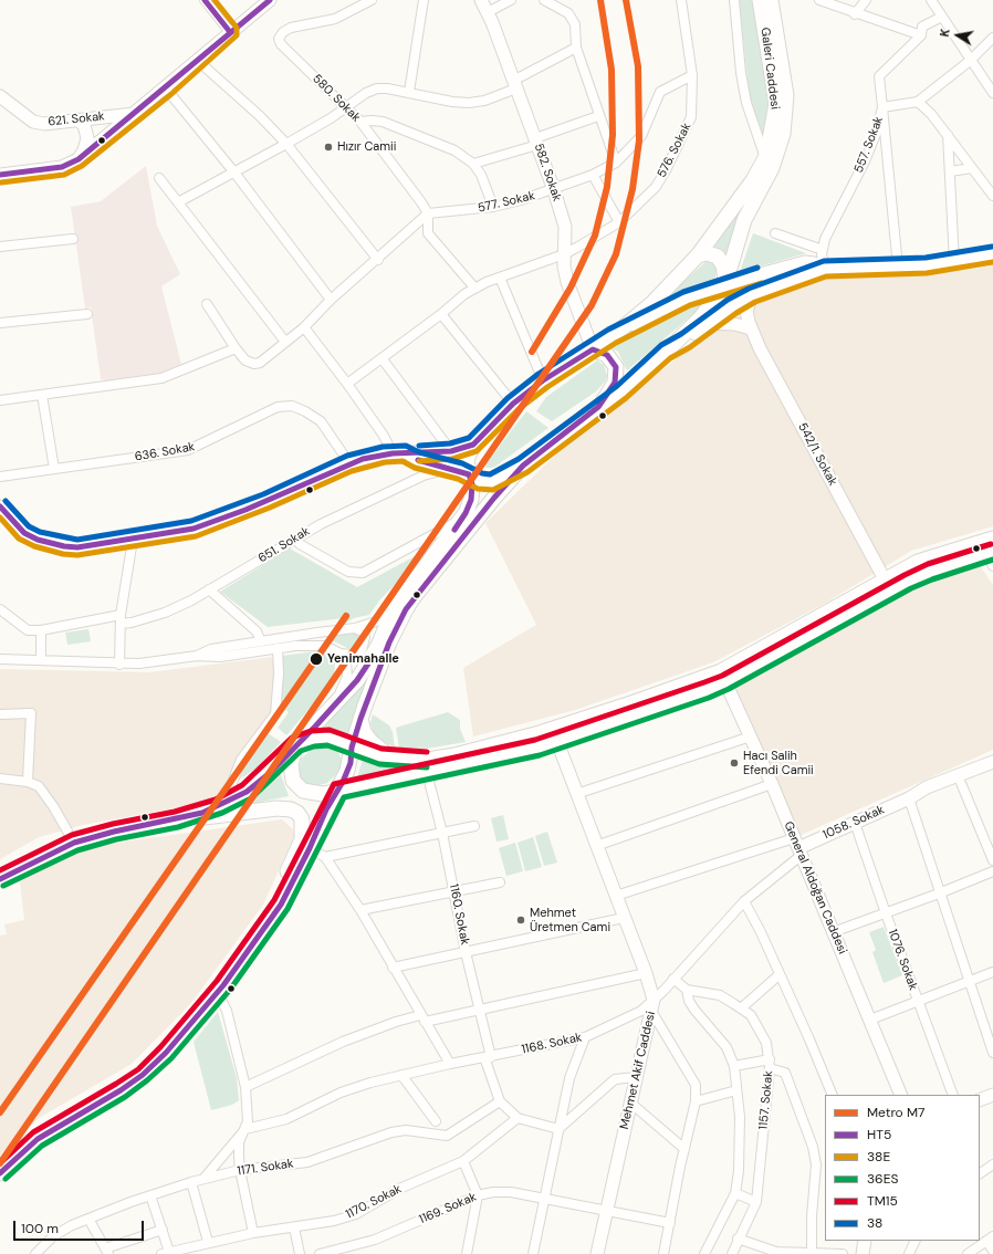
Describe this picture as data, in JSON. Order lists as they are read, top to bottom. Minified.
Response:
{"streets":{"main road":["Galeri Caddesi","621. Sokak","582. Sokak","542/1. Sokak","1058. Sokak","General Aldoğan Caddesi","Mehmet Akif Caddesi"],"street":["580. Sokak","557. Sokak","576. Sokak","577. Sokak","636. Sokak","651. Sokak","1160. Sokak","1076. Sokak","1168. Sokak","1157. Sokak","1171. Sokak","1170. Sokak","1169. Sokak"]},"crossings":[["Galeri Caddesi","582. Sokak"],["580. Sokak","576. Sokak"],["580. Sokak","577. Sokak"],["576. Sokak","582. Sokak"],["576. Sokak","577. Sokak"],["582. Sokak","577. Sokak"],["1058. Sokak","General Aldoğan Caddesi"],["1058. Sokak","1076. Sokak"],["1058. Sokak","1168. Sokak"],["General Aldoğan Caddesi","1168. Sokak"],["1160. Sokak","1168. Sokak"],["1160. Sokak","1171. Sokak"],["1160. Sokak","1170. Sokak"],["1168. Sokak","Mehmet Akif Caddesi"],["Mehmet Akif Caddesi","1169. Sokak"]],"places":["Hızır Camii","Yenimahalle","Hacı Salih Efendi Camii","Mehmet Üretmen Cami"],"lines":["metro line M7","transit line HT5","transit line 38E","transit line 38","transit line TM15","transit line 36ES"],"legend":["Metro M7","HT5","38E","36ES","TM15","38"],"scale_bar":"100 m","north":"left"}
